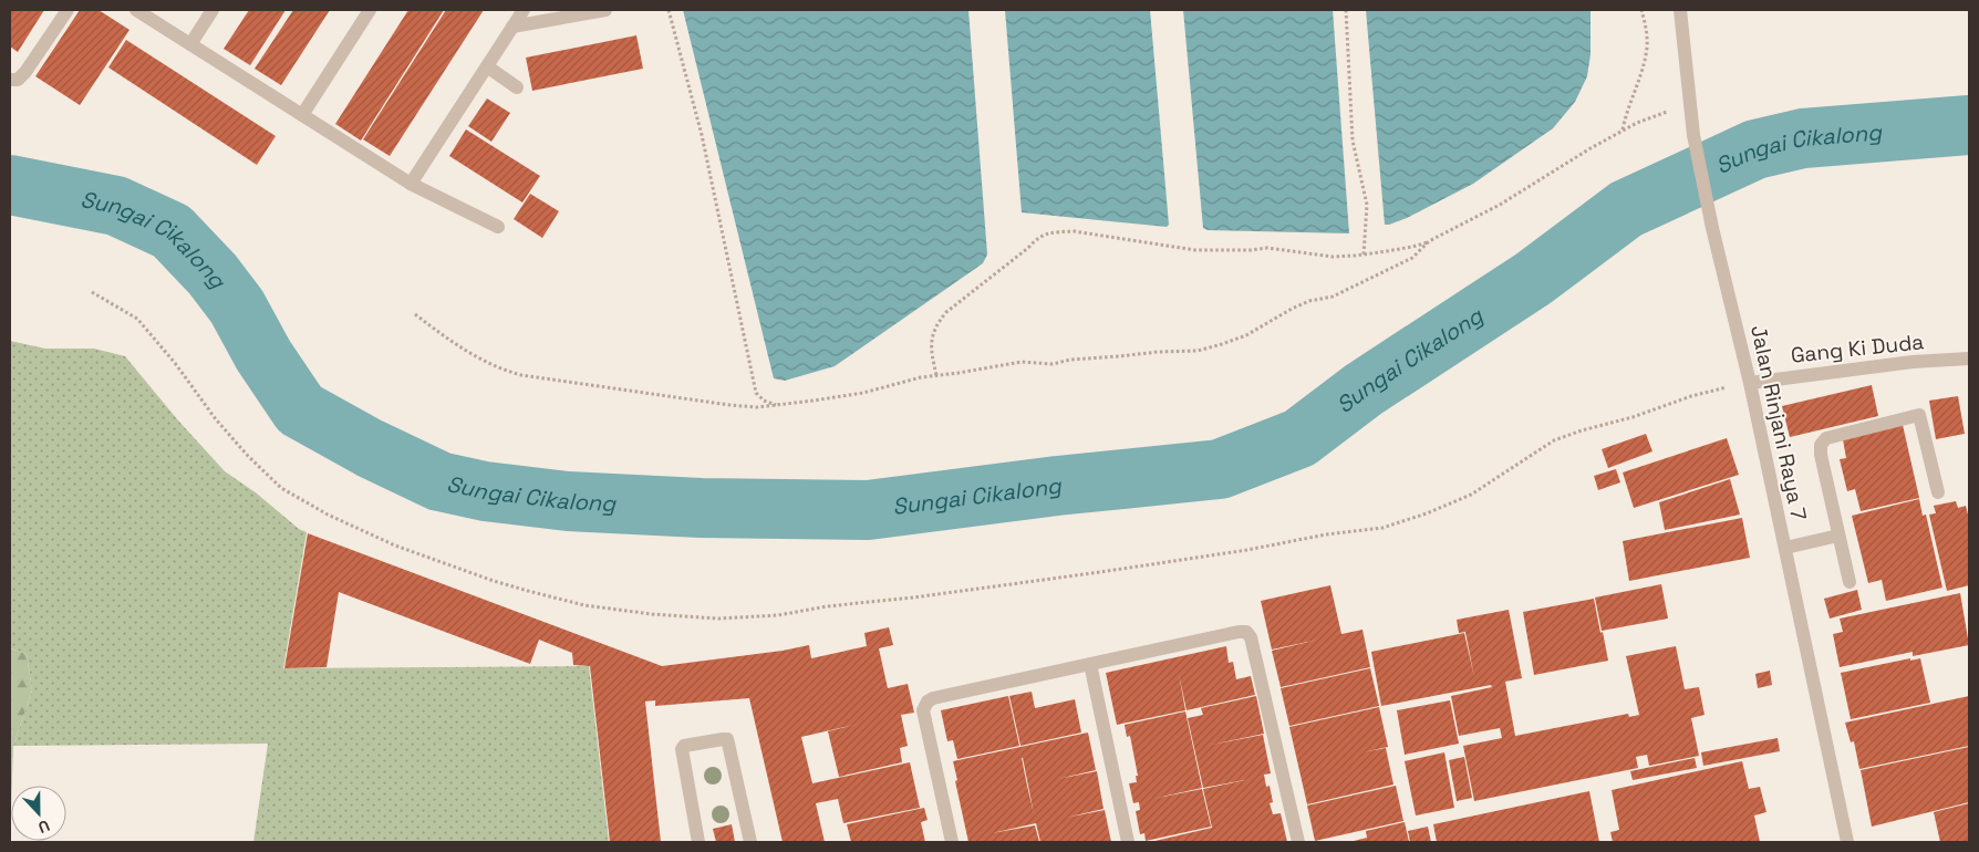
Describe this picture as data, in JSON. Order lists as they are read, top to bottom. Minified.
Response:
{"streets":{"street":["Gang Ki Duda","Jalan Rinjani Raya 7"]},"crossings":[["Gang Ki Duda","Jalan Rinjani Raya 7"]],"water":["Sungai Cikalong"],"north":"bottom"}
